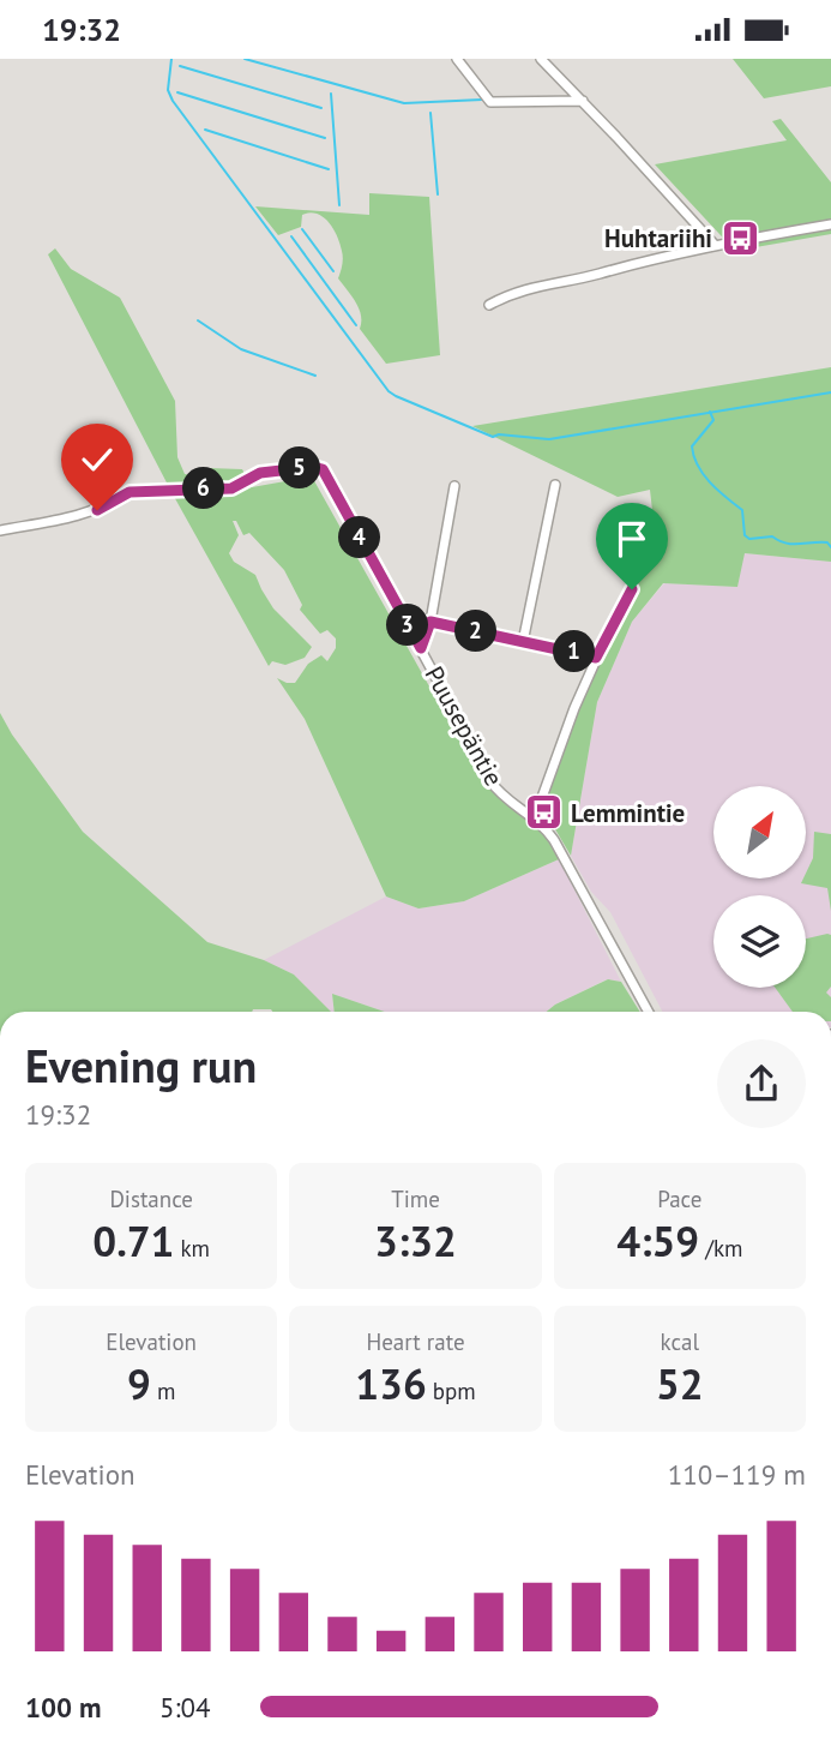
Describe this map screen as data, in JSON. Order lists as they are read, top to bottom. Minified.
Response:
{"streets":{"street":["Puusepäntie"]},"places":{"bus stop":["Huhtariihi","Lemmintie"]},"north":"top right","page":{"status":"19:32","pins":["5","6","4","3","2","1"],"heading":["Evening run","19:32"],"stats":[["Distance","0.71 km"],["Time","3:32"],["Pace","4:59 /km"],["Elevation","9 m"],["Heart rate","136 bpm"],["kcal","52"]],"chart":["Elevation","110–119 m"],"list":[{"name":"100 m","note":"5:04"}]}}
